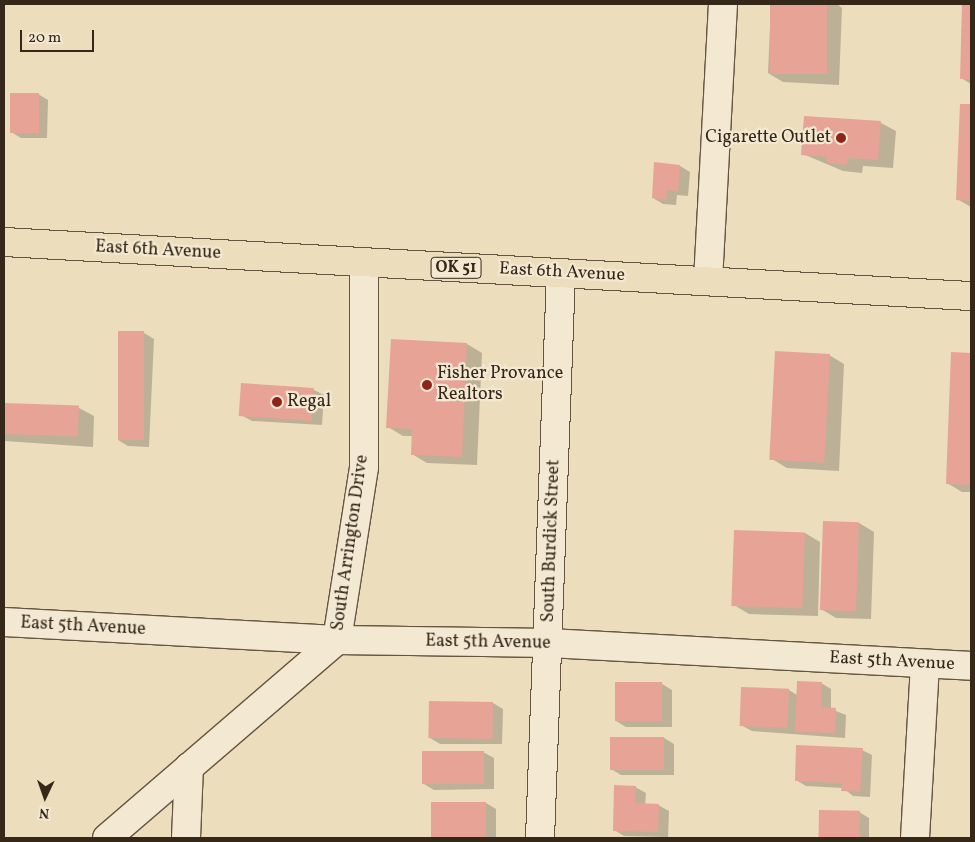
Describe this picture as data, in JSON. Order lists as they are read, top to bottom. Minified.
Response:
{"streets":{"main road":["East 6th Avenue","OK 51"],"street":["South Burdick Street","South Arrington Drive","East 5th Avenue"]},"crossings":[["East 6th Avenue","South Burdick Street"],["East 6th Avenue","South Arrington Drive"],["South Burdick Street","East 5th Avenue"],["South Arrington Drive","East 5th Avenue"]],"places":["Cigarette Outlet","Fisher Provance Realtors","Regal"],"scale_bar":"20 m","north":"bottom"}
